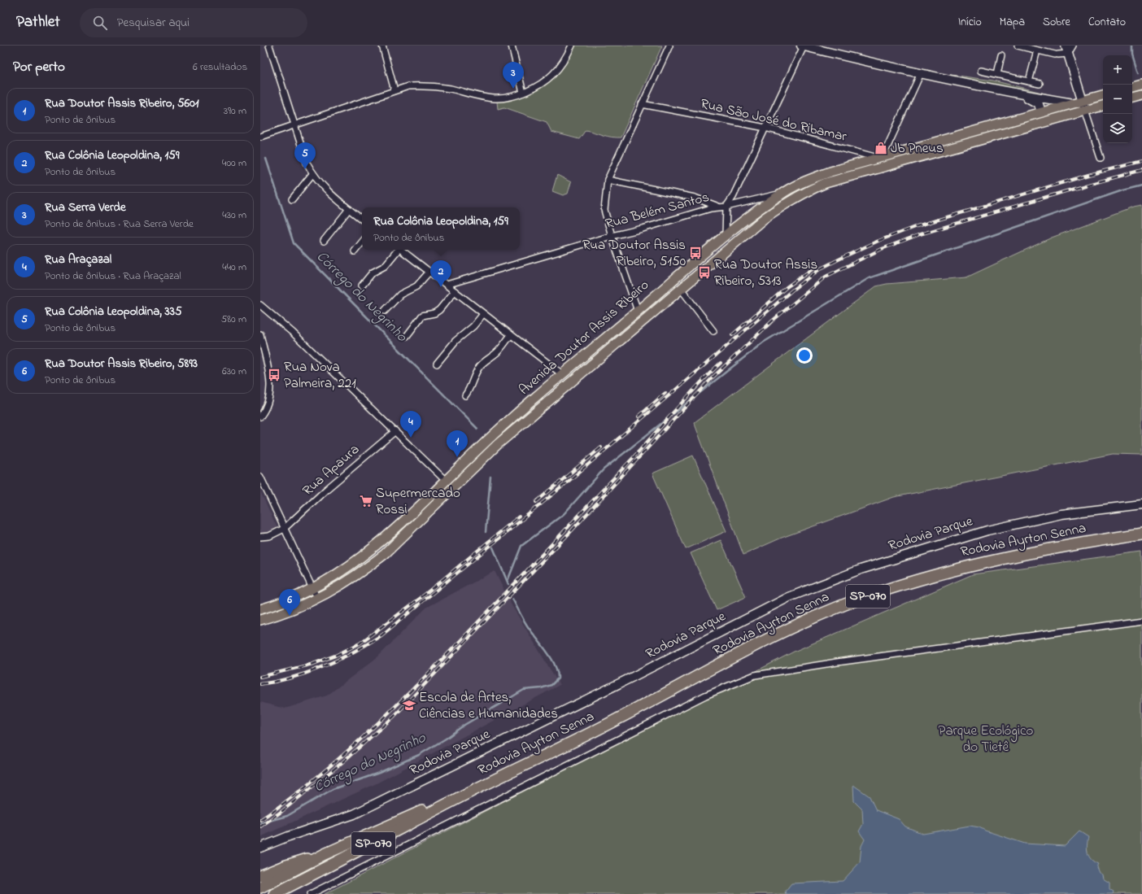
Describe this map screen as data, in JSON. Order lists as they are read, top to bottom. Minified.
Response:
{"streets":{"highway":["Rodovia Ayrton Senna","SP-070"],"main road":["Avenida Doutor Assis Ribeiro"],"street":["Rua São José do Ribamar","Rua Belém Santos","Rua Apaura","Rodovia Parque"]},"crossings":[["Rua São José do Ribamar","Avenida Doutor Assis Ribeiro"],["Rua Belém Santos","Avenida Doutor Assis Ribeiro"]],"water":["Córrego do Negrinho"],"parks":["Parque Ecológico do Tietê"],"places":{"shop":["Jb Pneus"],"bus stop":["Rua Doutor Assis Ribeiro, 5150","Rua Doutor Assis Ribeiro, 5313","Rua Nova Palmeira, 221"],"supermarket":["Supermercado Rossi"],"school or university":["Escola de Artes, Ciências e Humanidades"]},"page":{"header":"Pathlet","search":"Pesquisar aqui","nav":["Início","Mapa","Sobre","Contato"],"heading":["Por perto","6 resultados"],"map_buttons":["+","−"],"pins":["3","5","2","4","1","6"],"list":[{"mark":"1","name":"Rua Doutor Assis Ribeiro, 5601","note":"Ponto de ônibus","value":"390 m"},{"mark":"2","name":"Rua Colônia Leopoldina, 159","note":"Ponto de ônibus","value":"400 m"},{"mark":"3","name":"Rua Serra Verde","note":"Ponto de ônibus · Rua Serra Verde","value":"430 m"},{"mark":"4","name":"Rua Araçazal","note":"Ponto de ônibus · Rua Araçazal","value":"440 m"},{"mark":"5","name":"Rua Colônia Leopoldina, 335","note":"Ponto de ônibus","value":"580 m"},{"mark":"6","name":"Rua Doutor Assis Ribeiro, 5893","note":"Ponto de ônibus","value":"630 m"}],"popup":["Rua Colônia Leopoldina, 159","Ponto de ônibus"]}}
